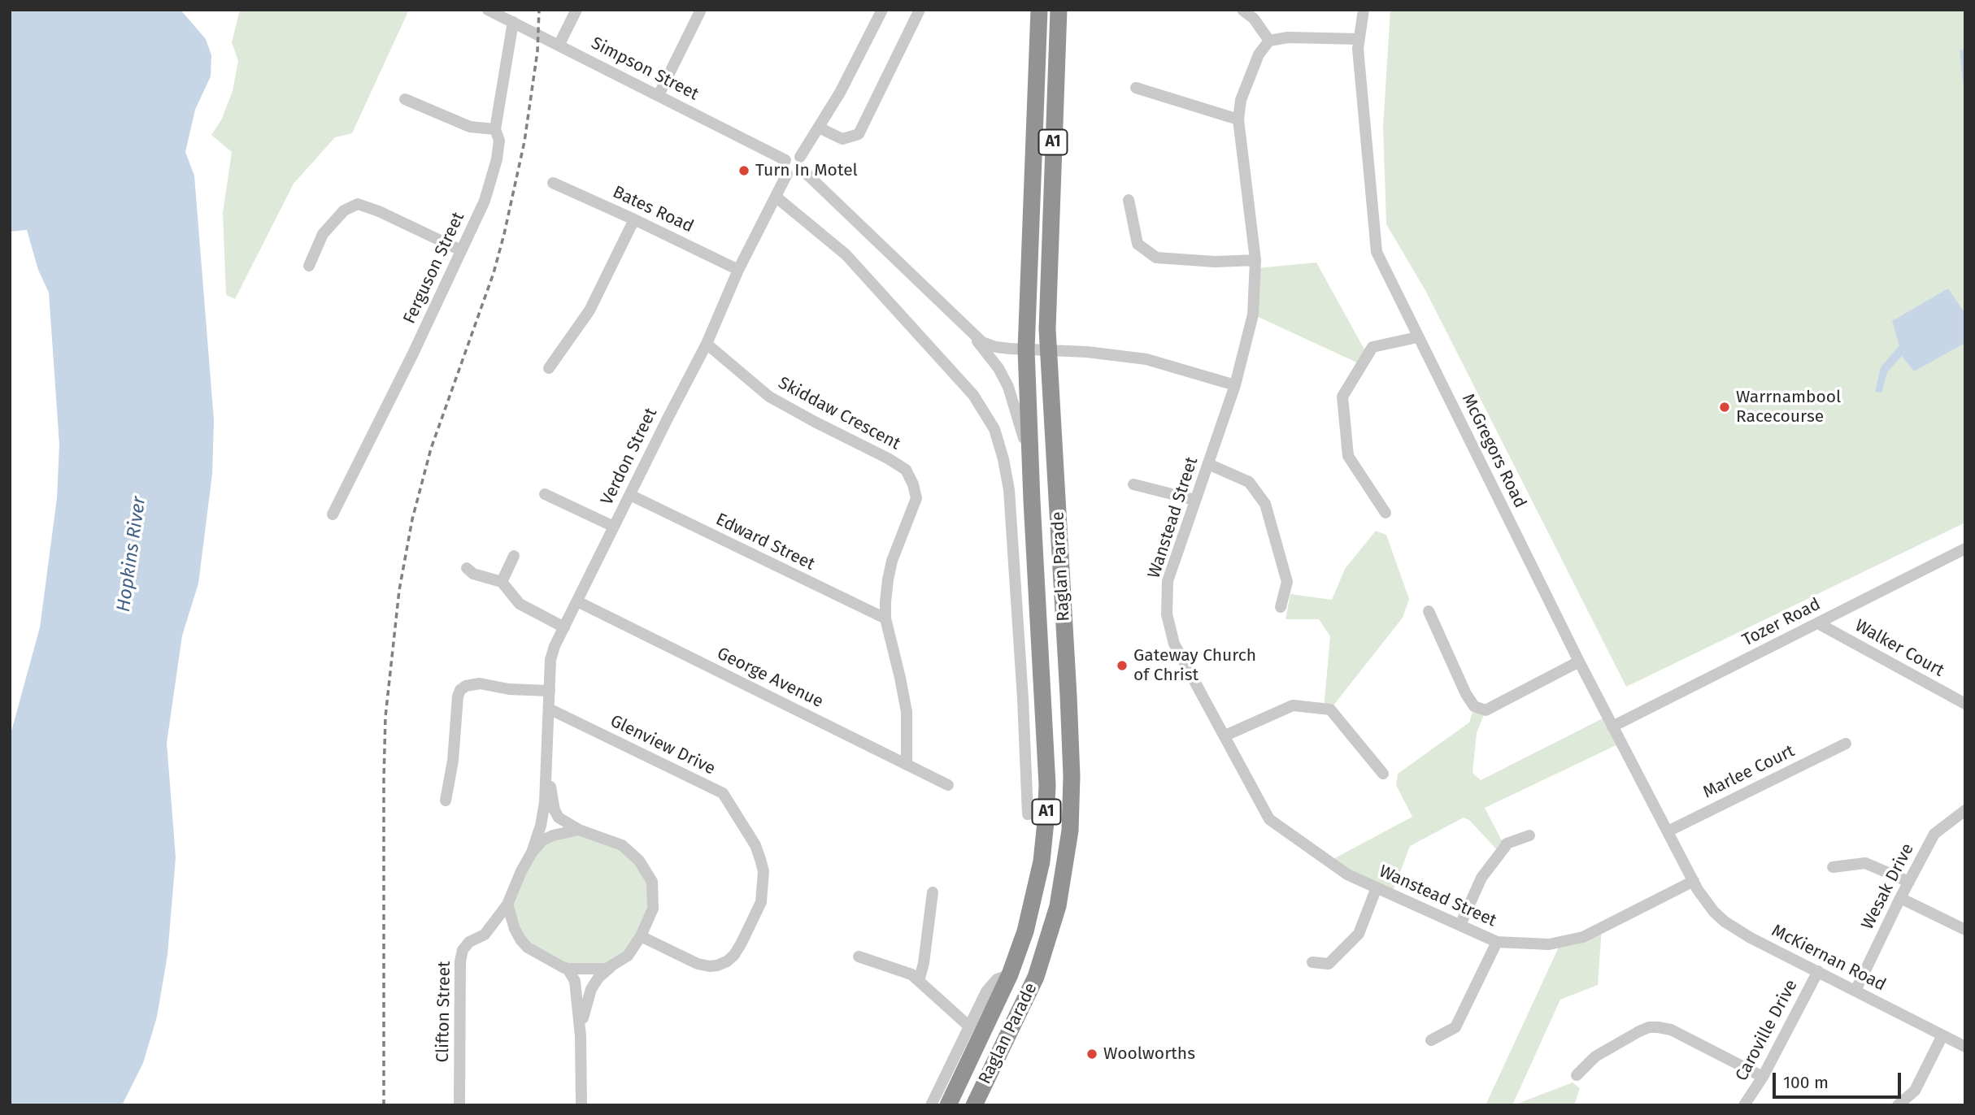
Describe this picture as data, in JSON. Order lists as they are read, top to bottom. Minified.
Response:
{"streets":{"highway":["A1","Raglan Parade"],"street":["Simpson Street","Bates Road","Ferguson Street","Skiddaw Crescent","McGregors Road","Verdon Street","Wanstead Street","Edward Street","Tozer Road","Walker Court","George Avenue","Glenview Drive","Marlee Court","Wesak Drive","McKiernan Road","Clifton Street","Caroville Drive"]},"crossings":[["Simpson Street","Ferguson Street"],["Simpson Street","Verdon Street"],["Bates Road","Verdon Street"],["Skiddaw Crescent","Verdon Street"],["Skiddaw Crescent","Edward Street"],["Skiddaw Crescent","George Avenue"],["McGregors Road","Wanstead Street"],["McGregors Road","Tozer Road"],["McGregors Road","Marlee Court"],["McGregors Road","McKiernan Road"],["Verdon Street","Edward Street"],["Verdon Street","George Avenue"],["Verdon Street","Glenview Drive"],["Verdon Street","Clifton Street"],["Wanstead Street","McKiernan Road"],["Tozer Road","Walker Court"],["Glenview Drive","Clifton Street"],["Wesak Drive","McKiernan Road"],["McKiernan Road","Caroville Drive"]],"water":["Hopkins River"],"places":["Turn In Motel","Warrnambool Racecourse","Gateway Church of Christ","Woolworths"],"scale_bar":"100 m"}
